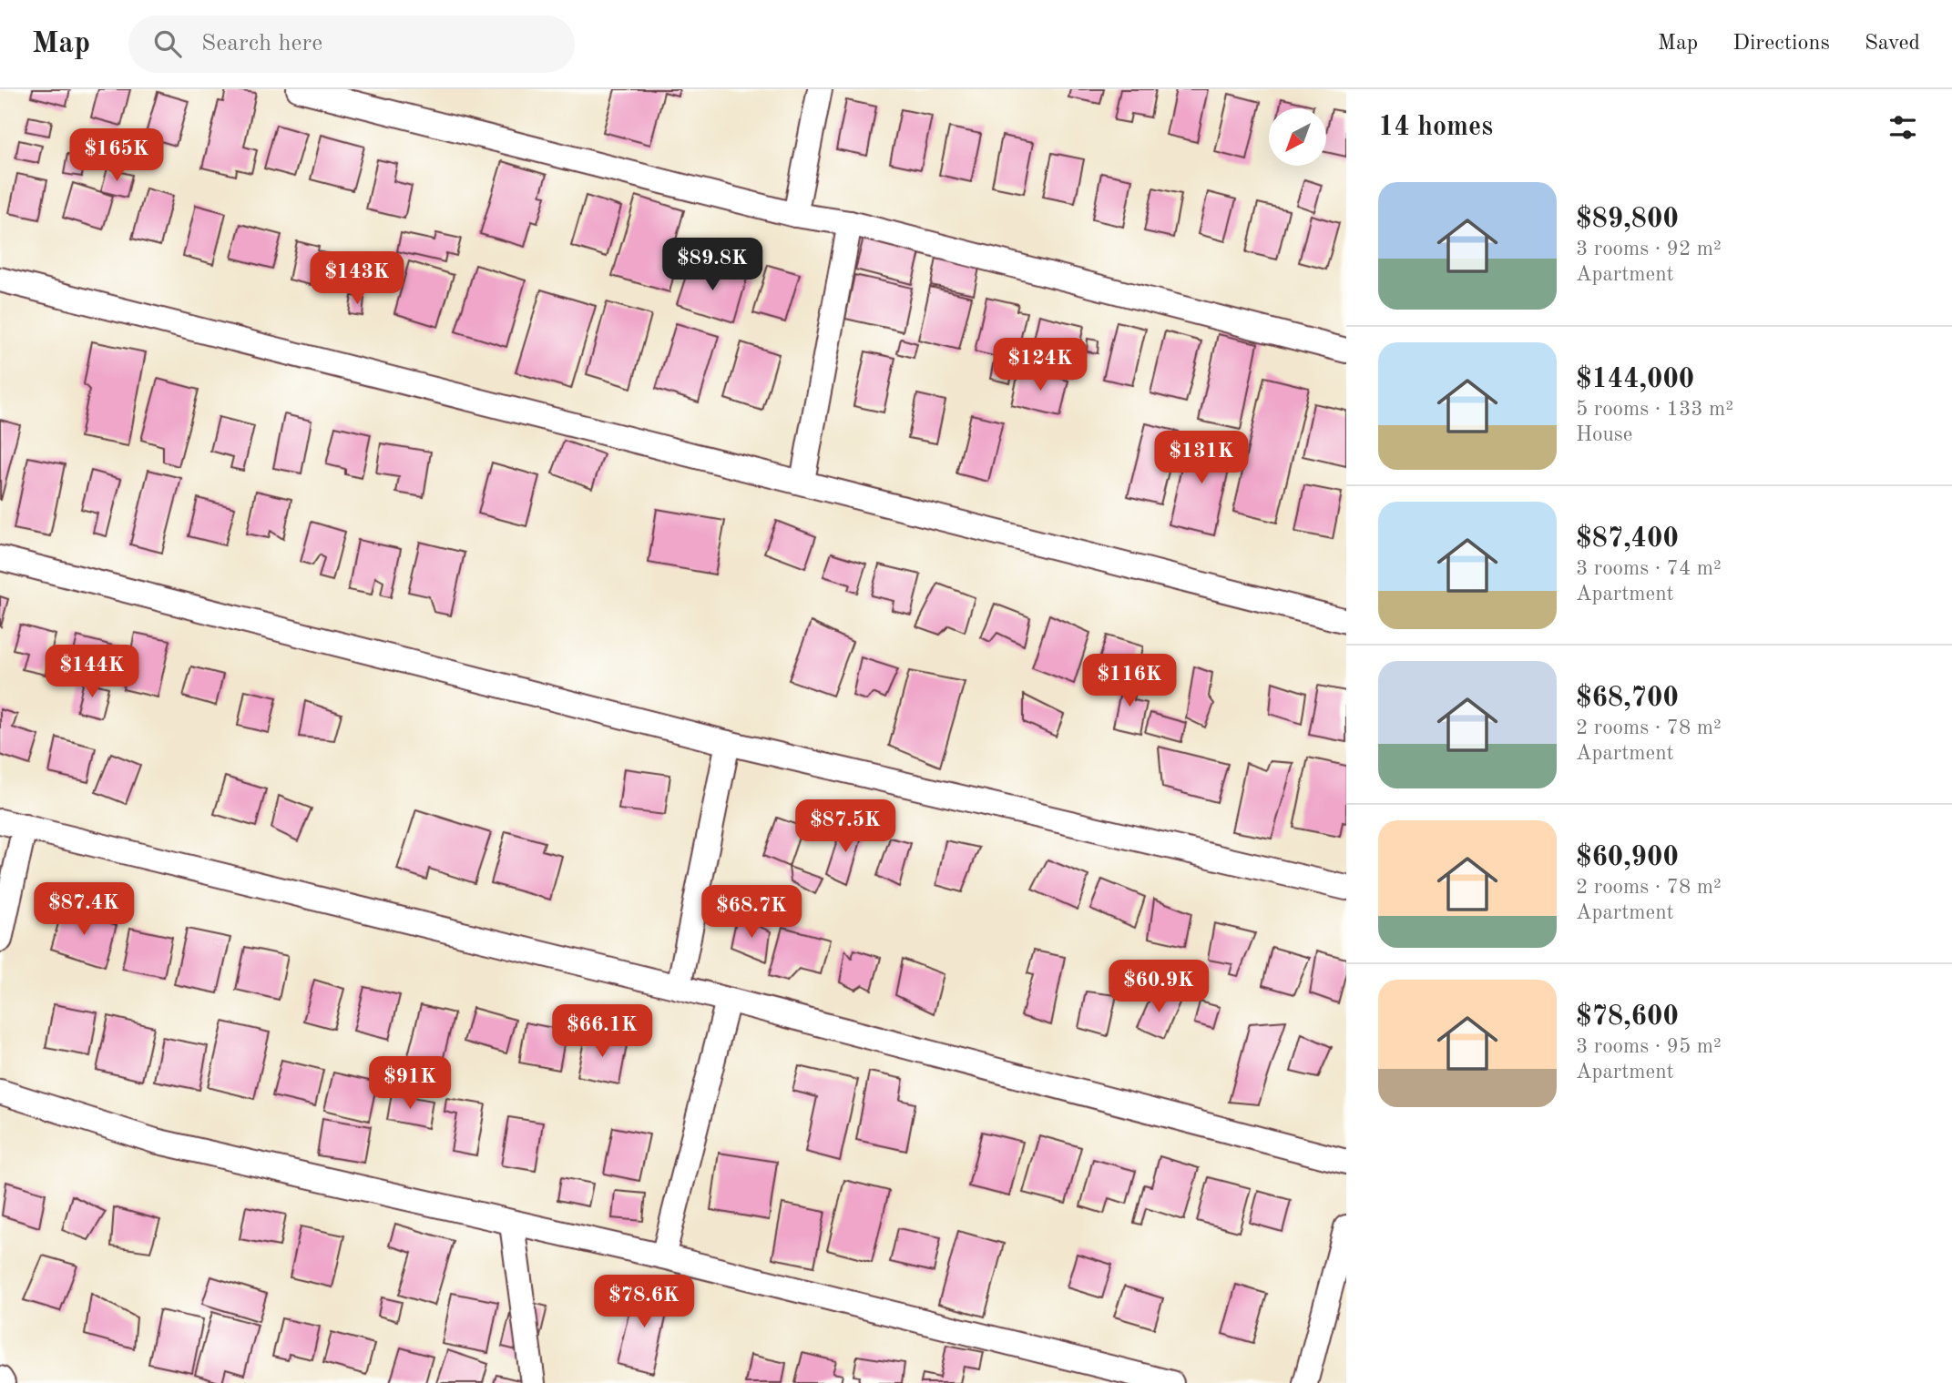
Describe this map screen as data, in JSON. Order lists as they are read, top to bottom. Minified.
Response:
{"north":"bottom left","page":{"header":"Map","search":"Search here","nav":["Map","Directions","Saved"],"heading":"14 homes","price":["$165K","$89.8K","$143K","$124K","$131K","$144K","$116K","$87.5K","$87.4K","$68.7K","$60.9K","$66.1K","$91K","$78.6K"],"list":[{"name":"$89,800","note":"3 rooms · 92 m² · Apartment"},{"name":"$144,000","note":"5 rooms · 133 m² · House"},{"name":"$87,400","note":"3 rooms · 74 m² · Apartment"},{"name":"$68,700","note":"2 rooms · 78 m² · Apartment"},{"name":"$60,900","note":"2 rooms · 78 m² · Apartment"},{"name":"$78,600","note":"3 rooms · 95 m² · Apartment"}]}}
